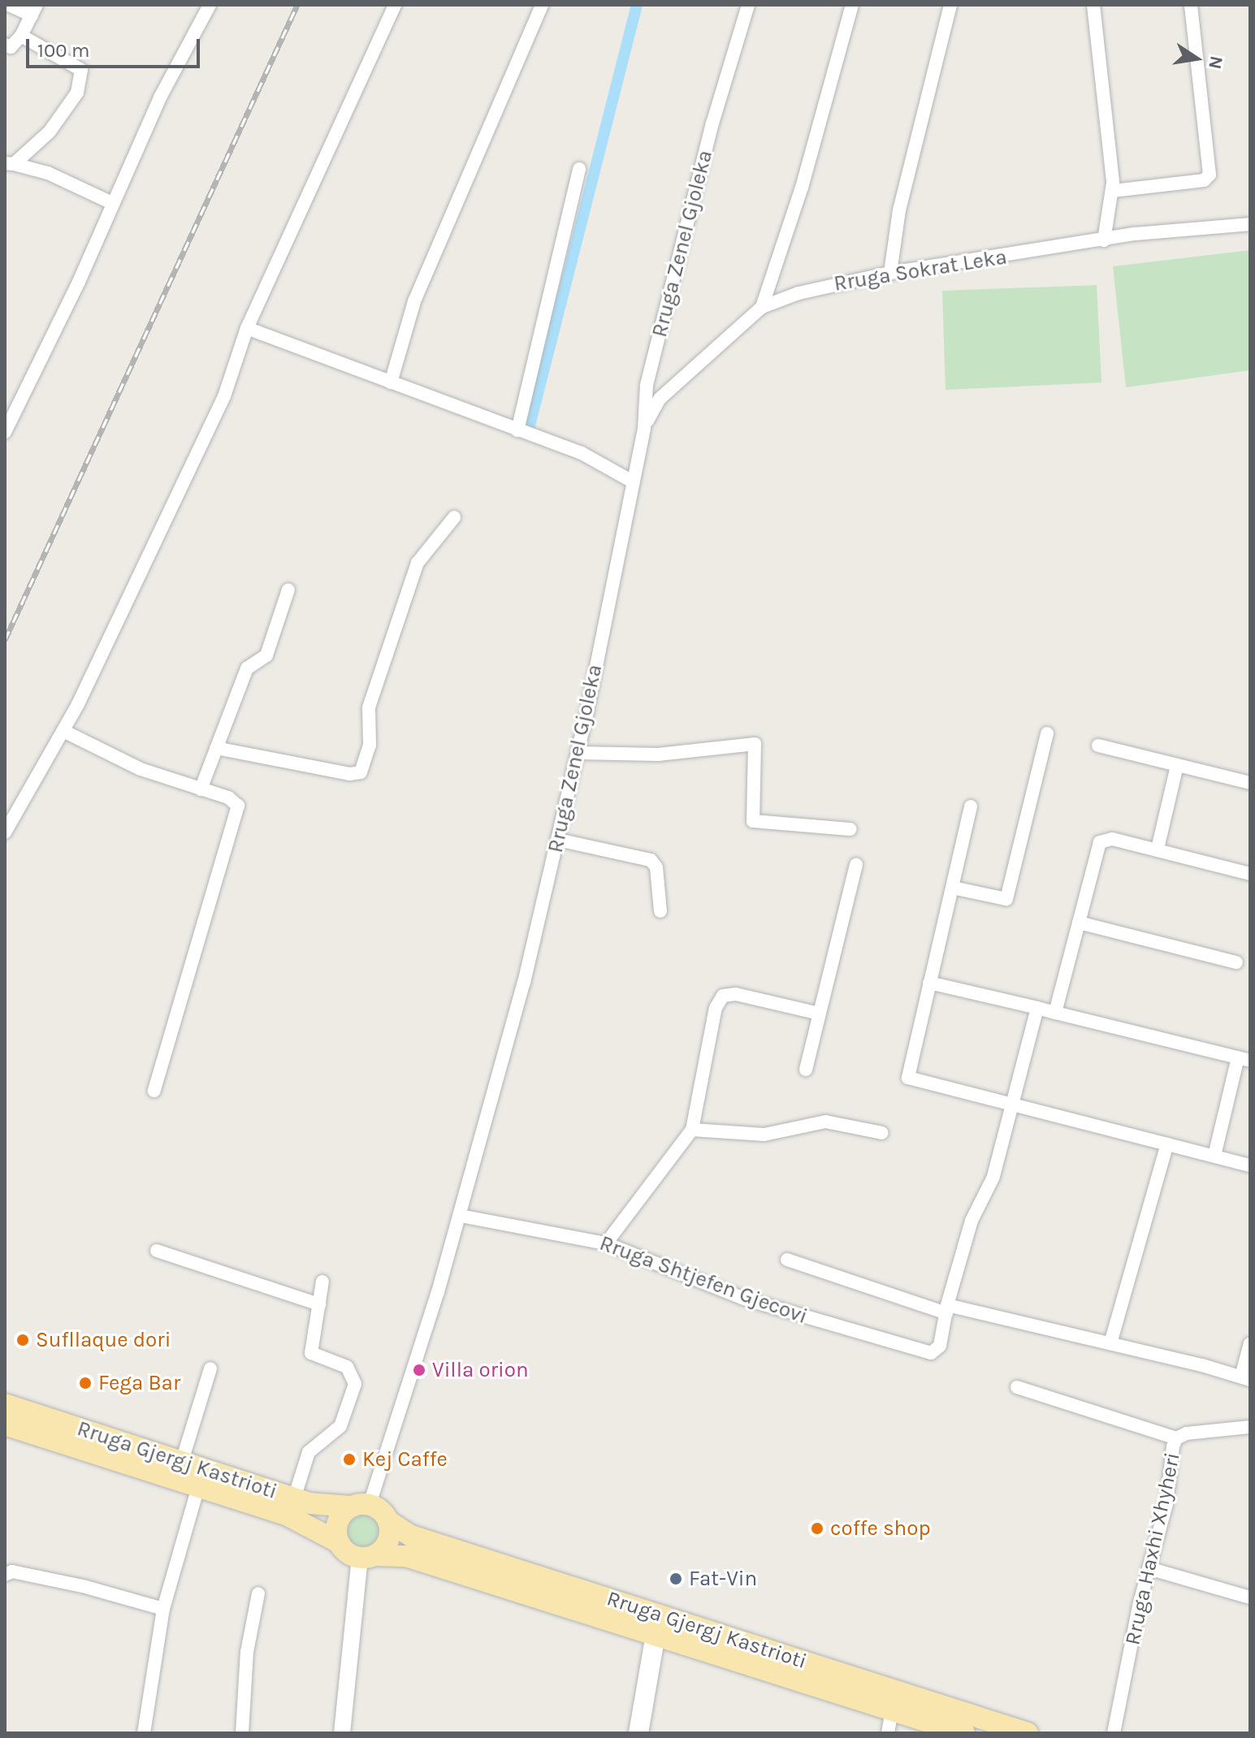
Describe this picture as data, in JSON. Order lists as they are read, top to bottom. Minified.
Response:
{"streets":{"main road":["Rruga Gjergj Kastrioti"],"street":["Rruga Zenel Gjoleka","Rruga Sokrat Leka","Rruga Shtjefen Gjecovi","Rruga Haxhi Xhyheri"]},"crossings":[["Rruga Zenel Gjoleka","Rruga Sokrat Leka"],["Rruga Zenel Gjoleka","Rruga Shtjefen Gjecovi"],["Rruga Zenel Gjoleka","Rruga Gjergj Kastrioti"]],"places":["Sufllaque dori","Villa orion","Fega Bar","Kej Caffe","coffe shop","Fat-Vin"],"scale_bar":"100 m","north":"right"}
